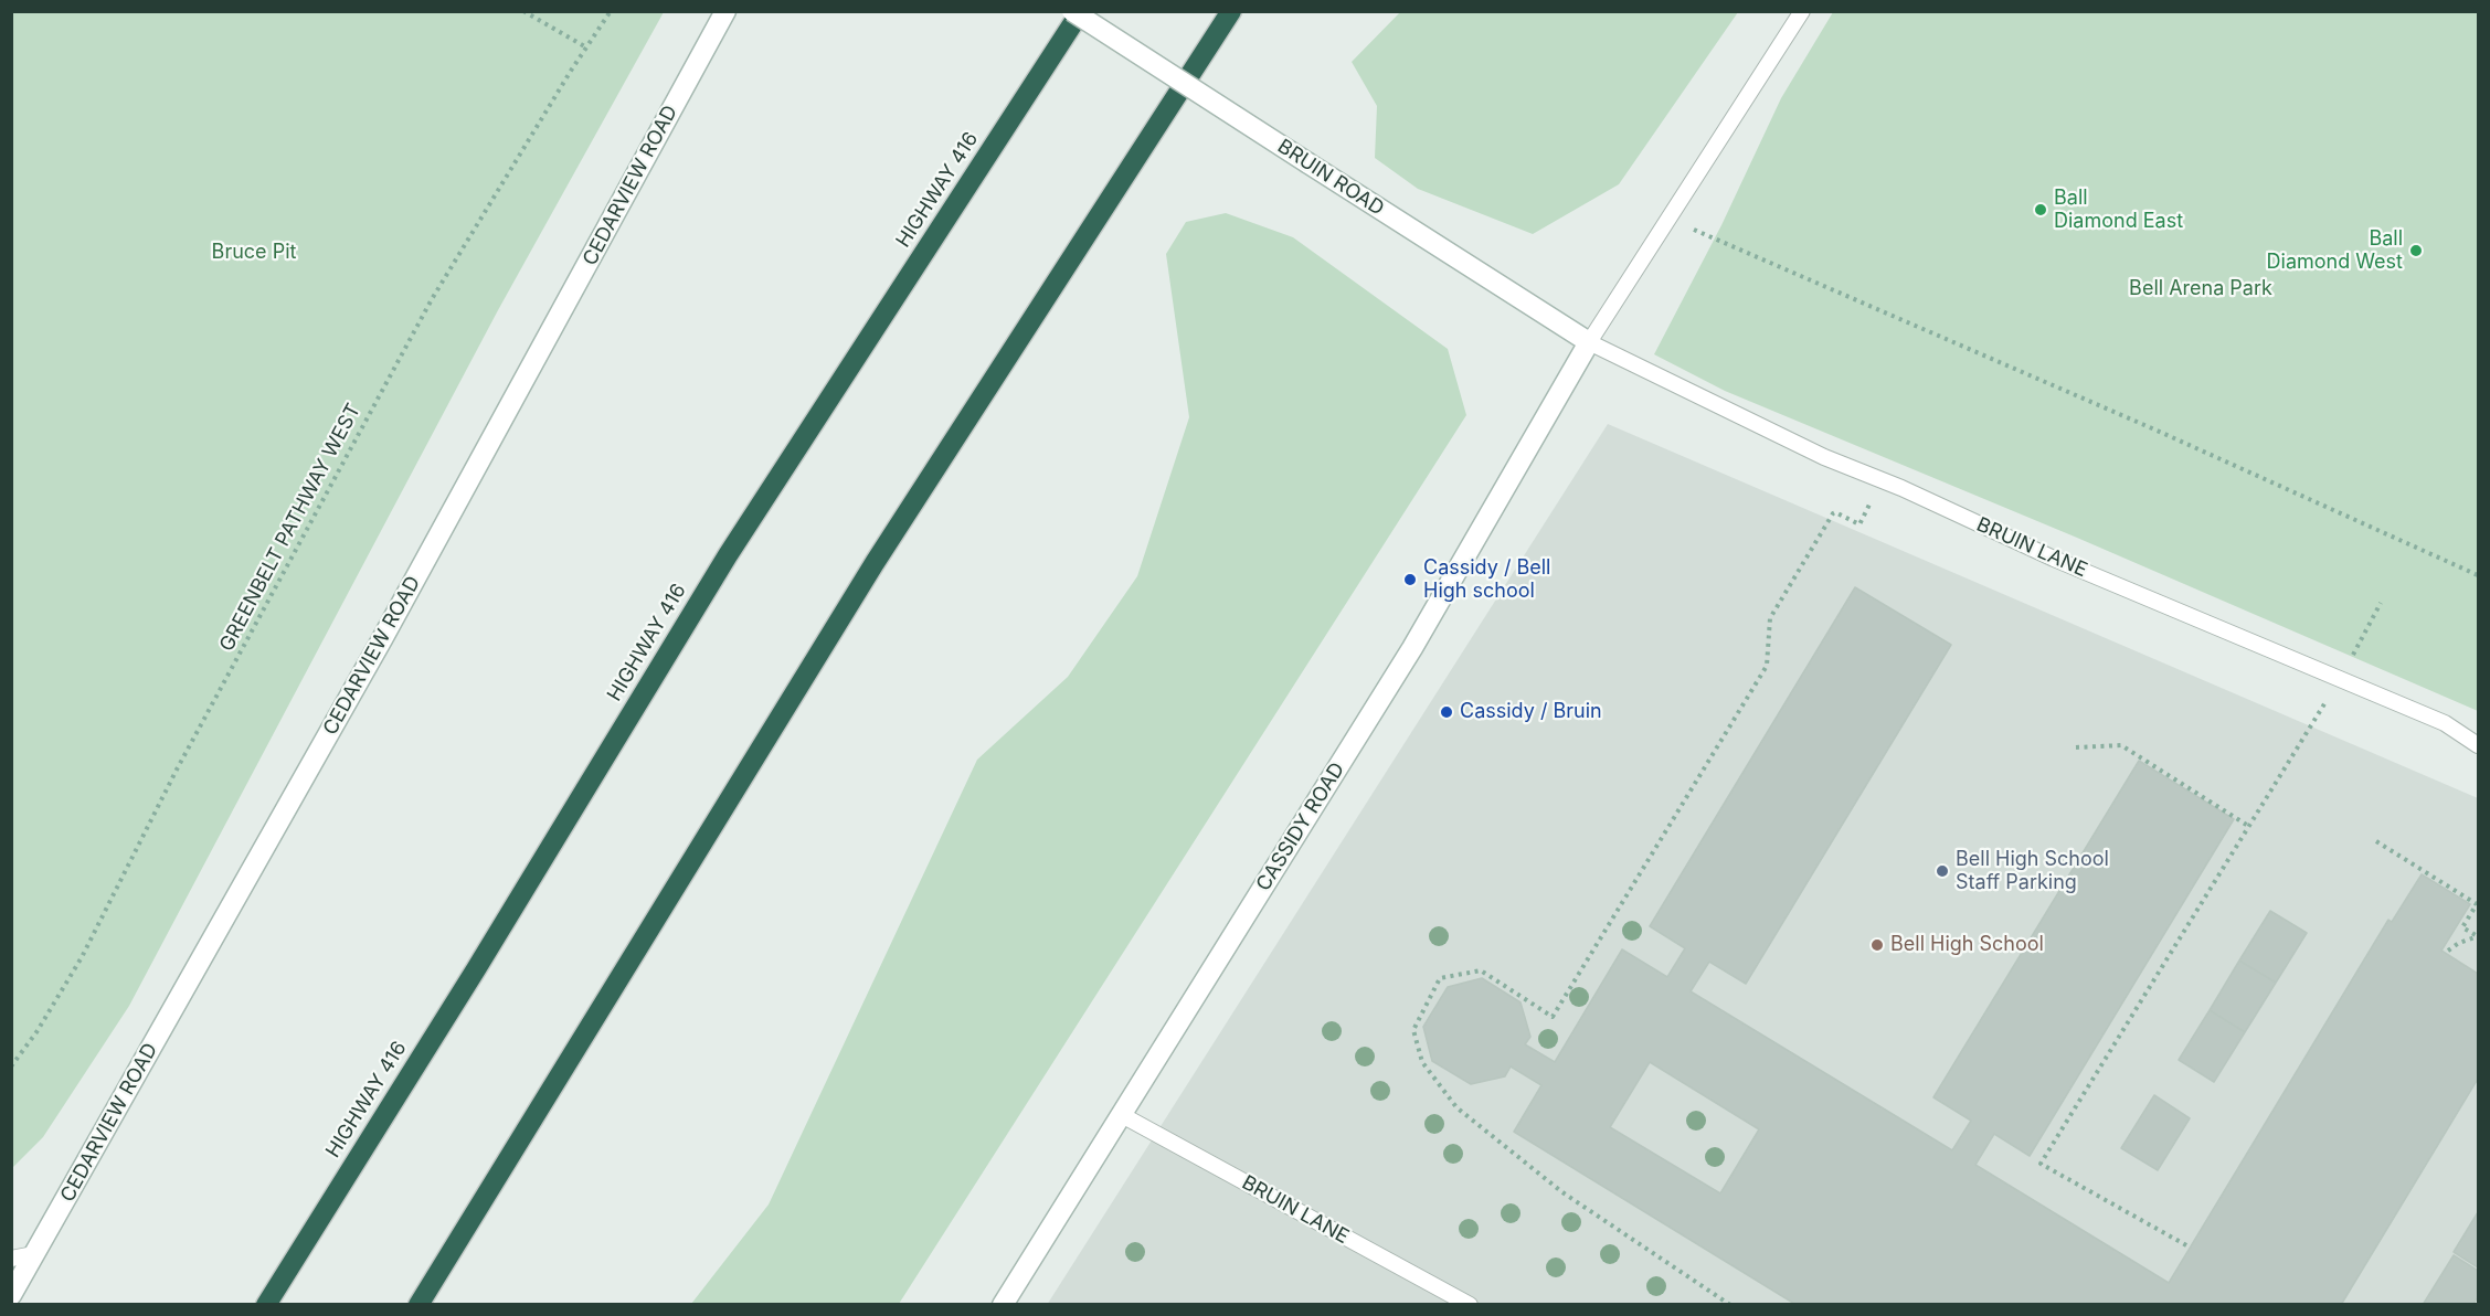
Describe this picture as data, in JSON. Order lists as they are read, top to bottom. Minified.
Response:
{"streets":{"highway":["HIGHWAY 416"],"street":["BRUIN ROAD","CEDARVIEW ROAD","CASSIDY ROAD"],"lane":["BRUIN LANE"],"path":["GREENBELT PATHWAY WEST"]},"crossings":[["BRUIN ROAD","BRUIN LANE"],["BRUIN ROAD","CASSIDY ROAD"],["BRUIN LANE","CASSIDY ROAD"]],"parks":["Bruce Pit","Bell Arena Park"],"places":["Ball Diamond East","Ball Diamond West","Cassidy / Bell High school","Cassidy / Bruin","Bell High School Staff Parking","Bell High School"]}
